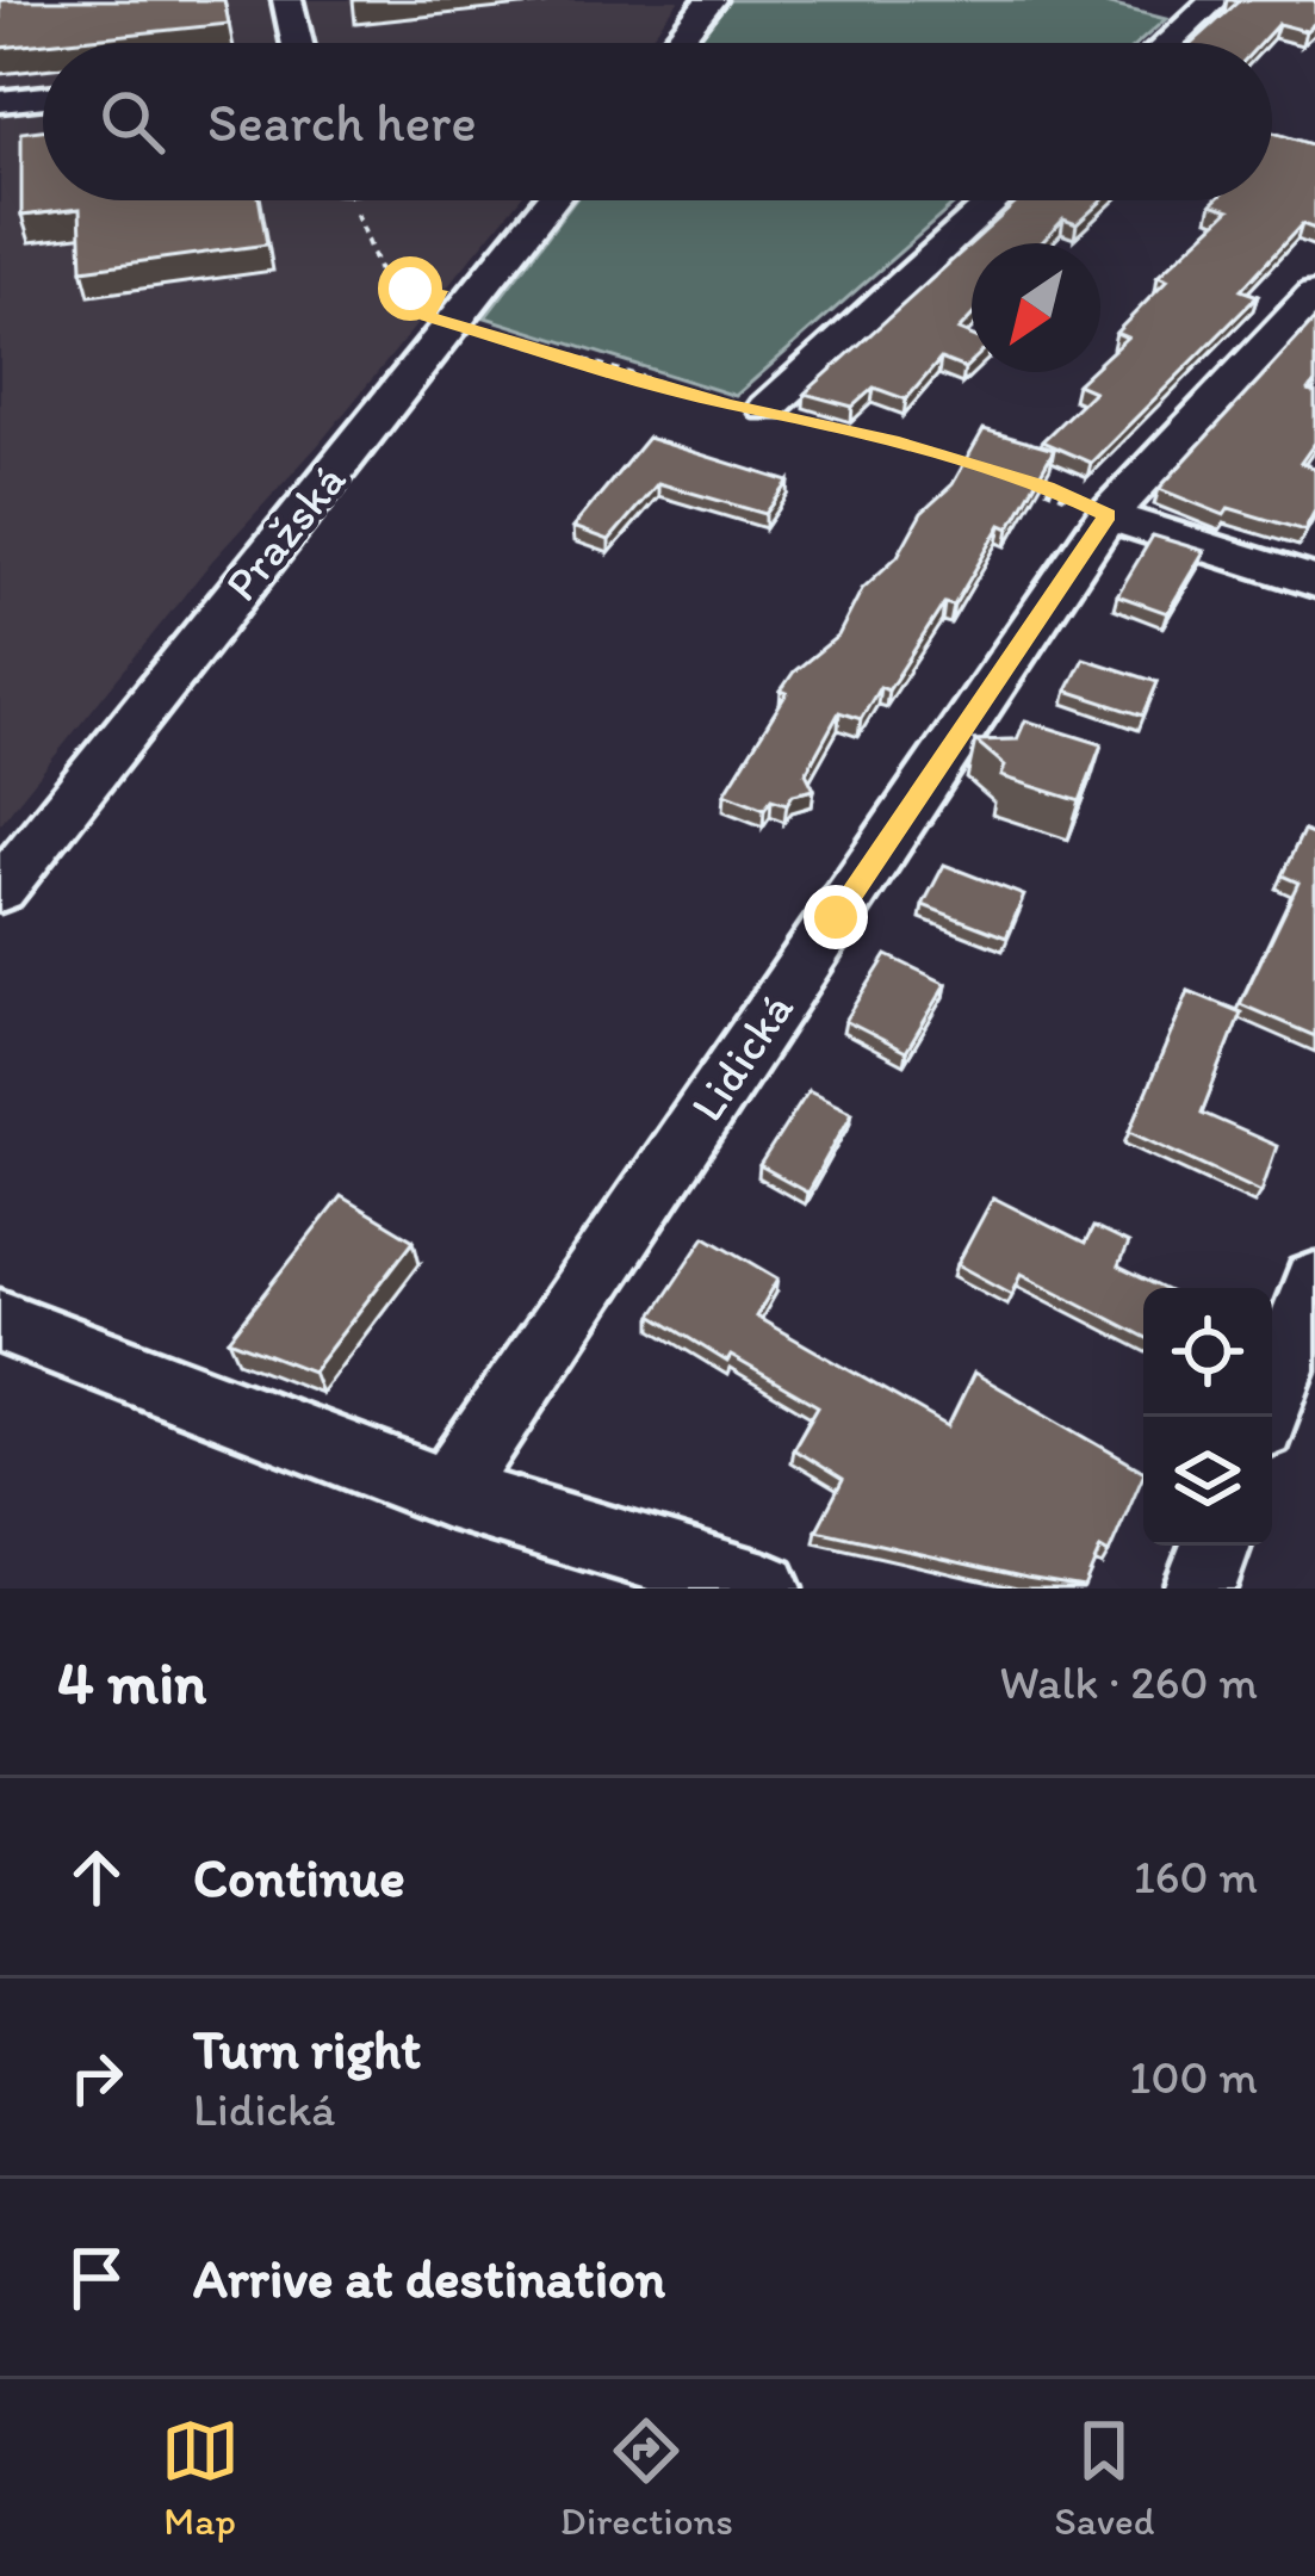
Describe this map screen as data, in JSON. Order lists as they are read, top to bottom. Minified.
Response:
{"streets":{"street":["Pražská","Lidická"]},"north":"bottom left","page":{"search":"Search here","heading":["4 min","Walk · 260 m"],"list":[["Continue","160 m"],["Turn right","Lidická","100 m"],"Arrive at destination"],"nav":["Map","Directions","Saved"]}}
